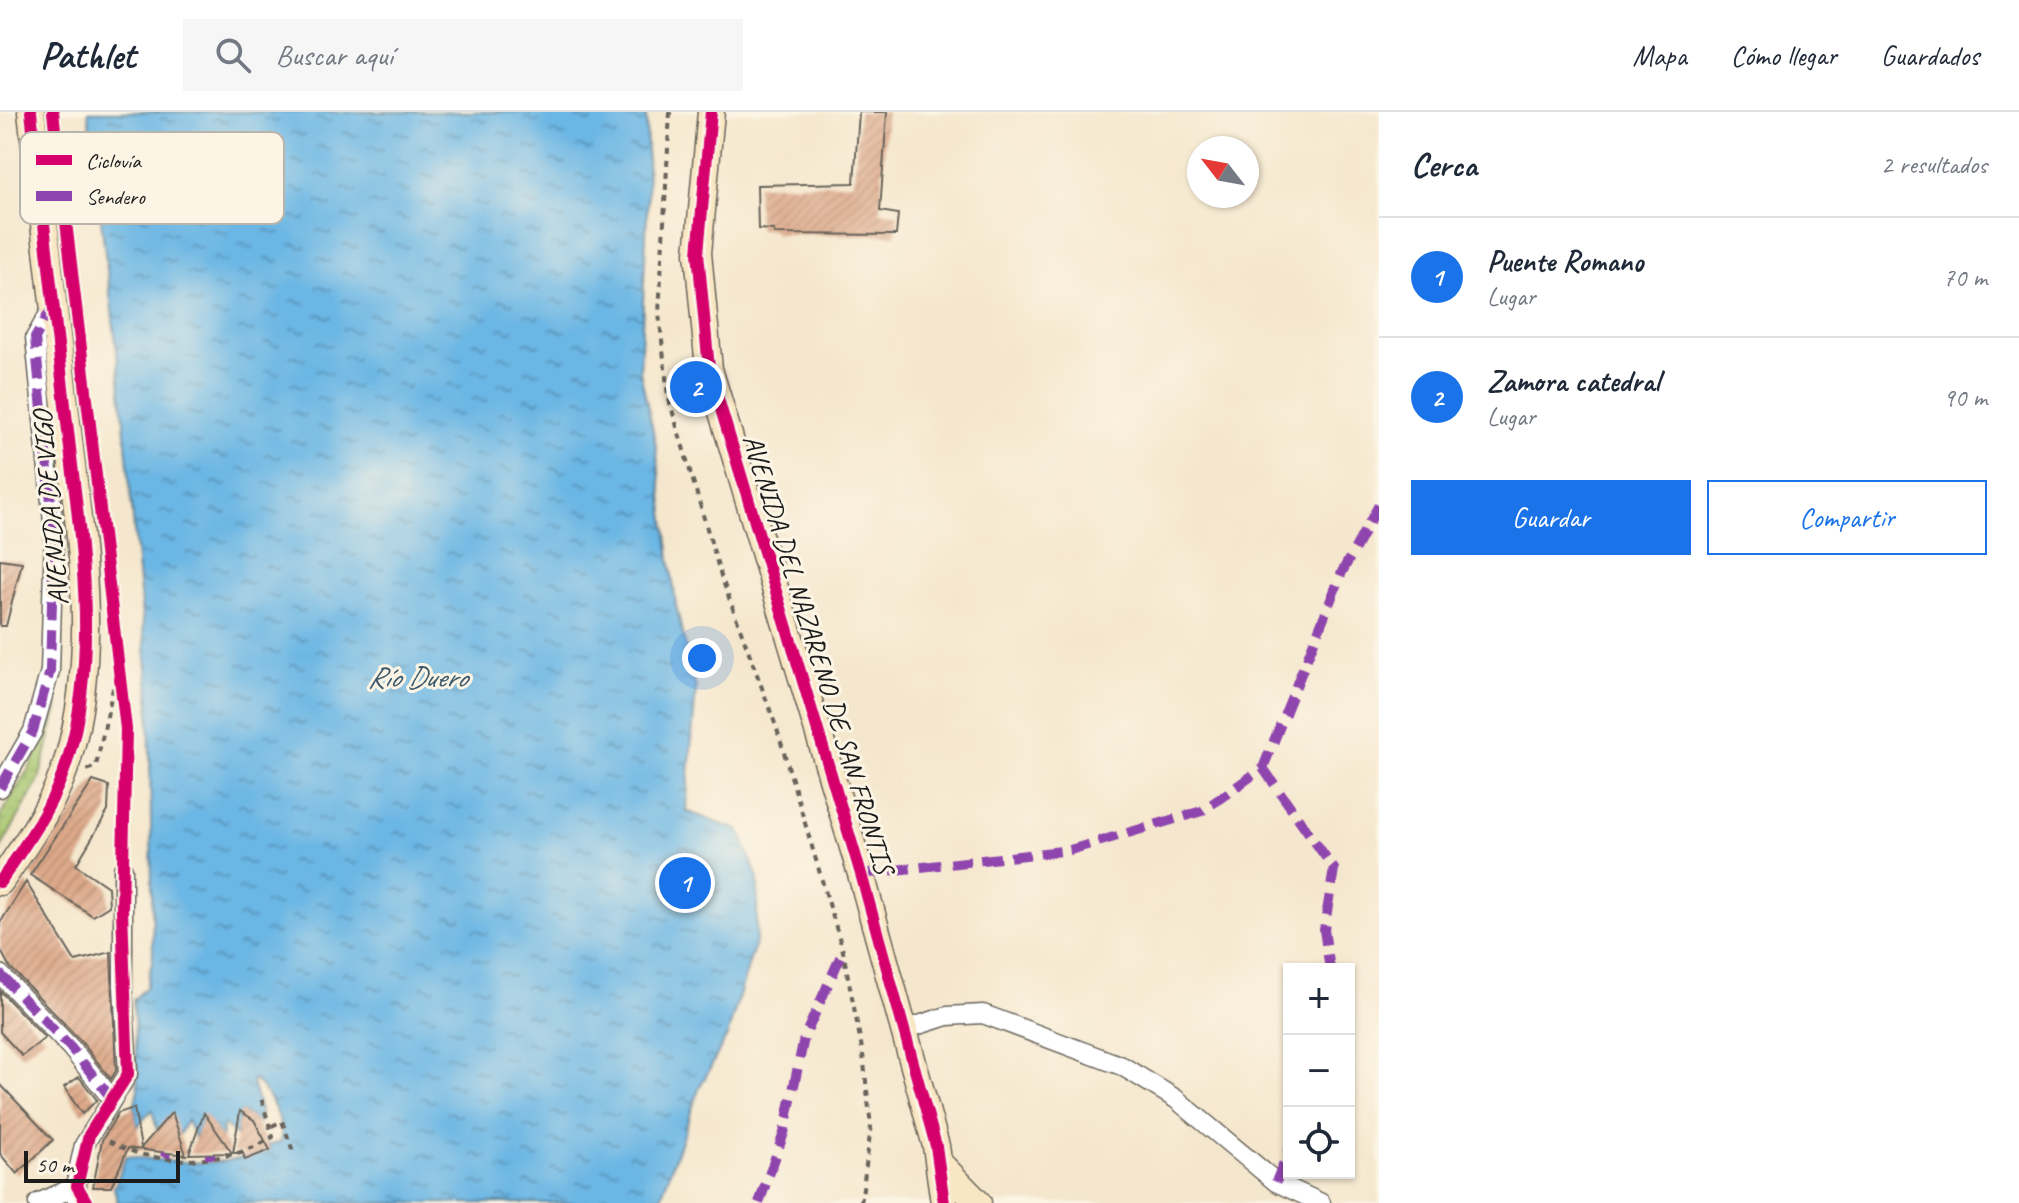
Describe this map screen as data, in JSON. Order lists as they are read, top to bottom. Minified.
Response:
{"streets":{"main road":["AVENIDA DE VIGO","AVENIDA DEL NAZARENO DE SAN FRONTIS"]},"water":["Río Duero"],"legend":["Ciclovía","Sendero"],"scale_bar":"50 m","north":"top left","page":{"header":"Pathlet","search":"Buscar aquí","nav":["Mapa","Cómo llegar","Guardados"],"heading":["Cerca","2 resultados"],"list":[{"mark":"1","name":"Puente Romano","note":"Lugar","value":"70 m"},{"mark":"2","name":"Zamora catedral","note":"Lugar","value":"90 m"}],"pins":["2","1"],"buttons":["Guardar","Compartir"],"map_buttons":["+","−"],"scale":"50 m"}}
